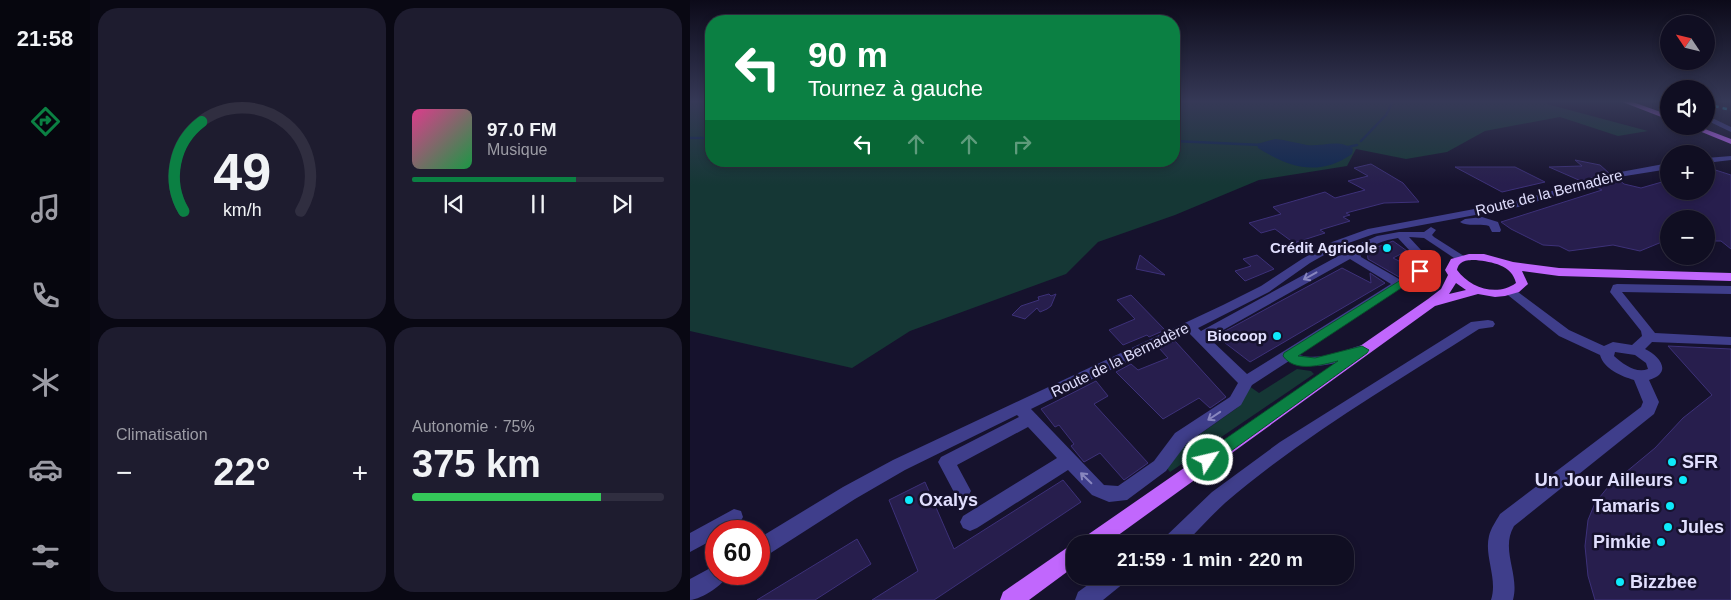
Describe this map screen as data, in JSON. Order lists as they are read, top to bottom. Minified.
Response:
{"streets":{"street":["Route de la Bernadère"]},"places":["Crédit Agricole","Biocoop","SFR","Un Jour Ailleurs","Oxalys","Tamaris","Jules","Pimkie","Bizzbee"],"north":"top left","page":{"tabs":"21:58","map_buttons":["+","−"],"turn":["90 m","Tournez à gauche"],"song":["97.0 FM","Musique"],"tile":["Climatisation",["Autonomie · 75%","375 km"]],"heat":["−","22°","+"],"limit":"60","trip":"21:59 · 1 min · 220 m","gauge":["49","km/h"]}}
